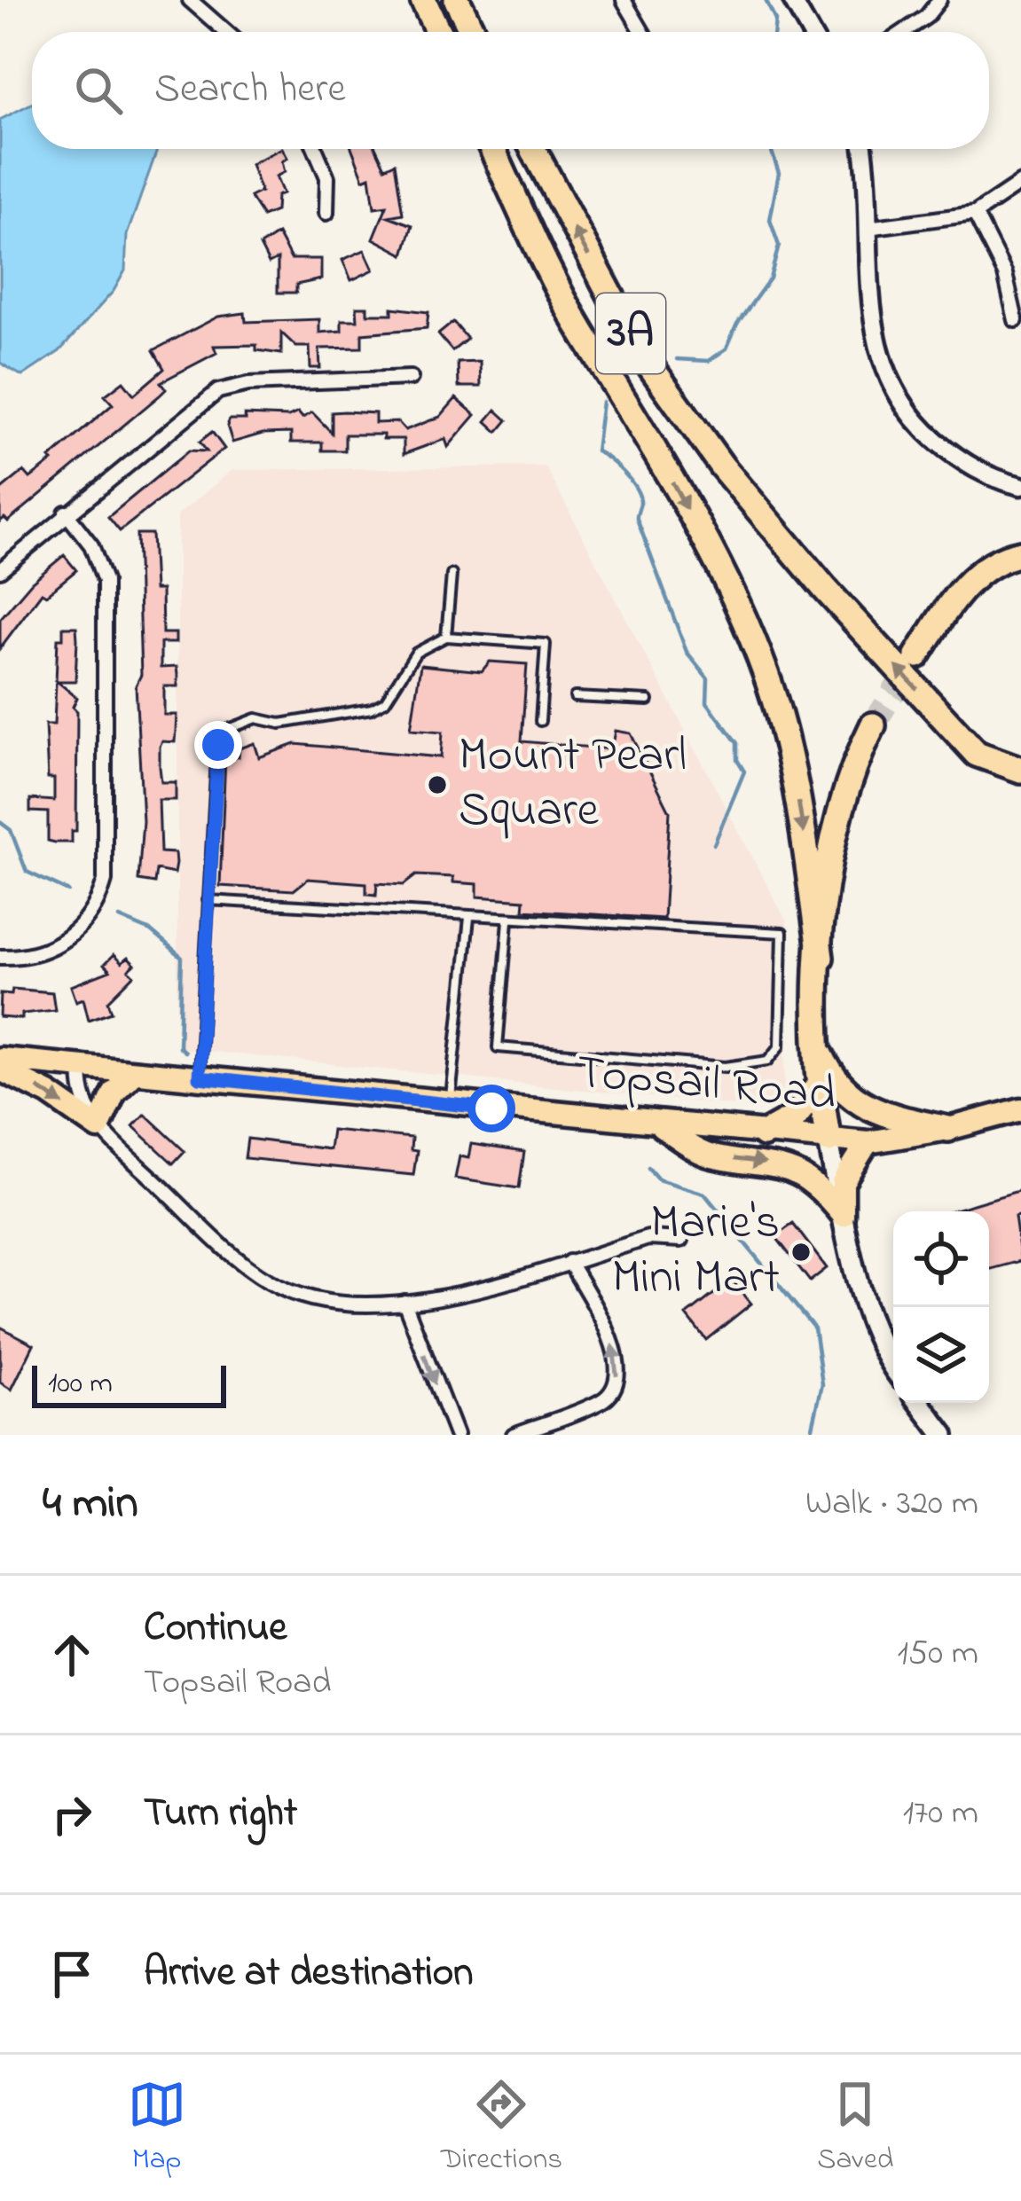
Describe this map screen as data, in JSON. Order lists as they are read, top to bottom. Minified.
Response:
{"streets":{"highway":["3A"],"main road":["Topsail Road"]},"places":["Mount Pearl Square","Marie's Mini Mart"],"scale_bar":"100 m","page":{"search":"Search here","scale":"100 m","heading":["4 min","Walk · 320 m"],"list":[["Continue","Topsail Road","150 m"],["Turn right","170 m"],"Arrive at destination"],"nav":["Map","Directions","Saved"]}}
